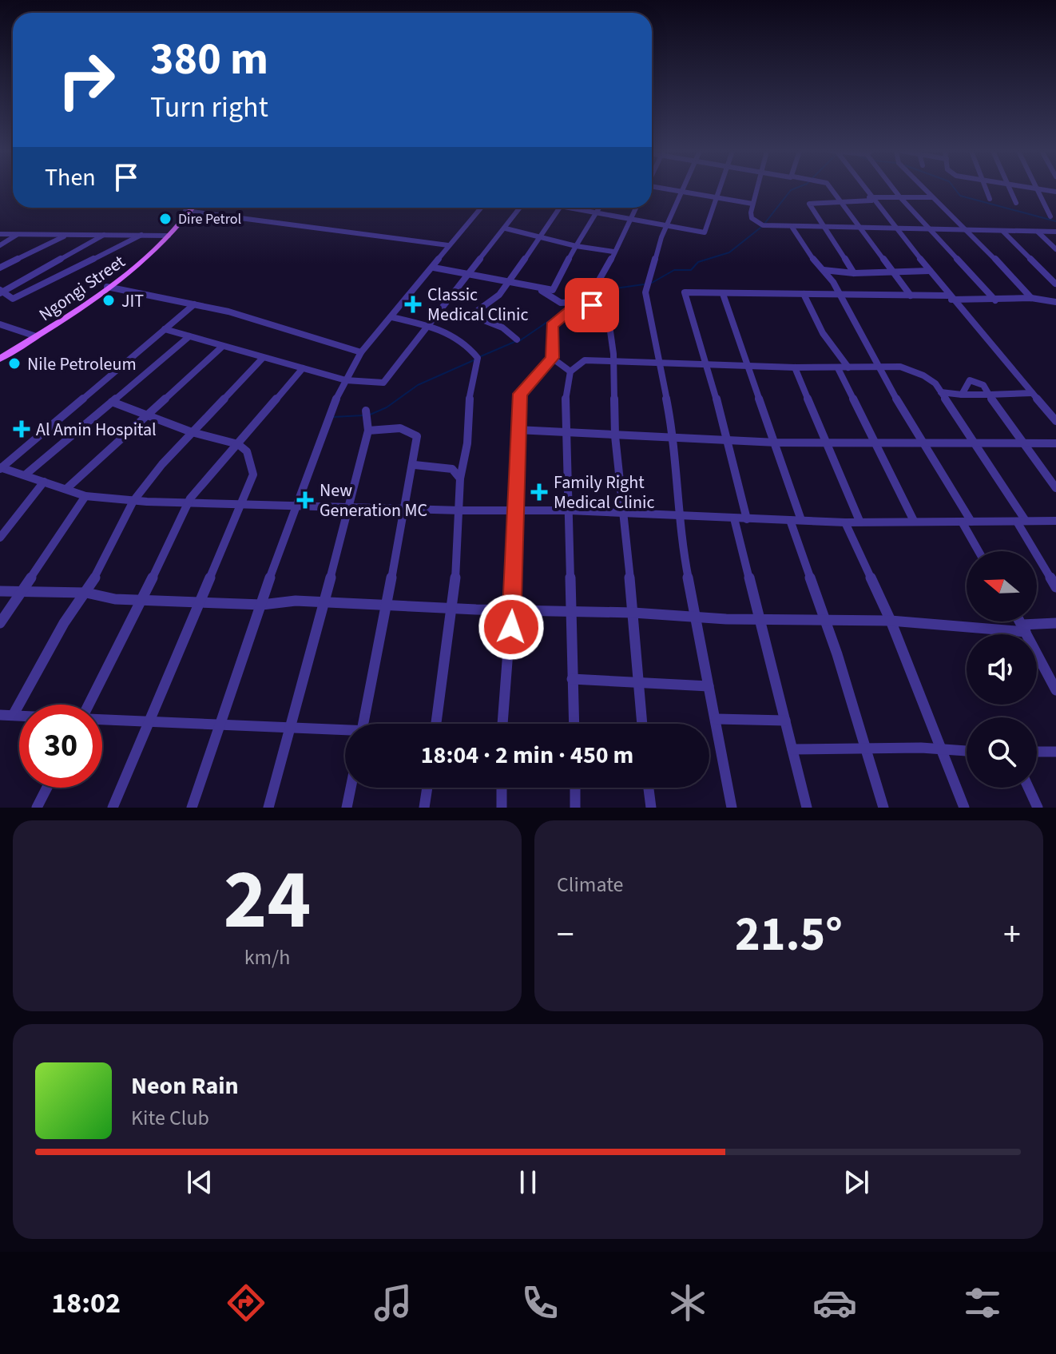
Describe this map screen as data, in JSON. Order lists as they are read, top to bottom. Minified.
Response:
{"streets":{"main road":["Ngongi Street"]},"places":{"other":["Dire Petrol","JIT","Nile Petroleum"],"health":["Classic Medical Clinic","Al Amin Hospital","Family Right Medical Clinic","New Generation MC"]},"north":"left","page":{"turn":["380 m","Turn right"],"then":"Then","limit":"30","trip":"18:04 · 2 min · 450 m","tile":[["24","km/h"],"Climate"],"heat":["−","21.5°","+"],"song":["Neon Rain","Kite Club"],"tabs":"18:02"}}
